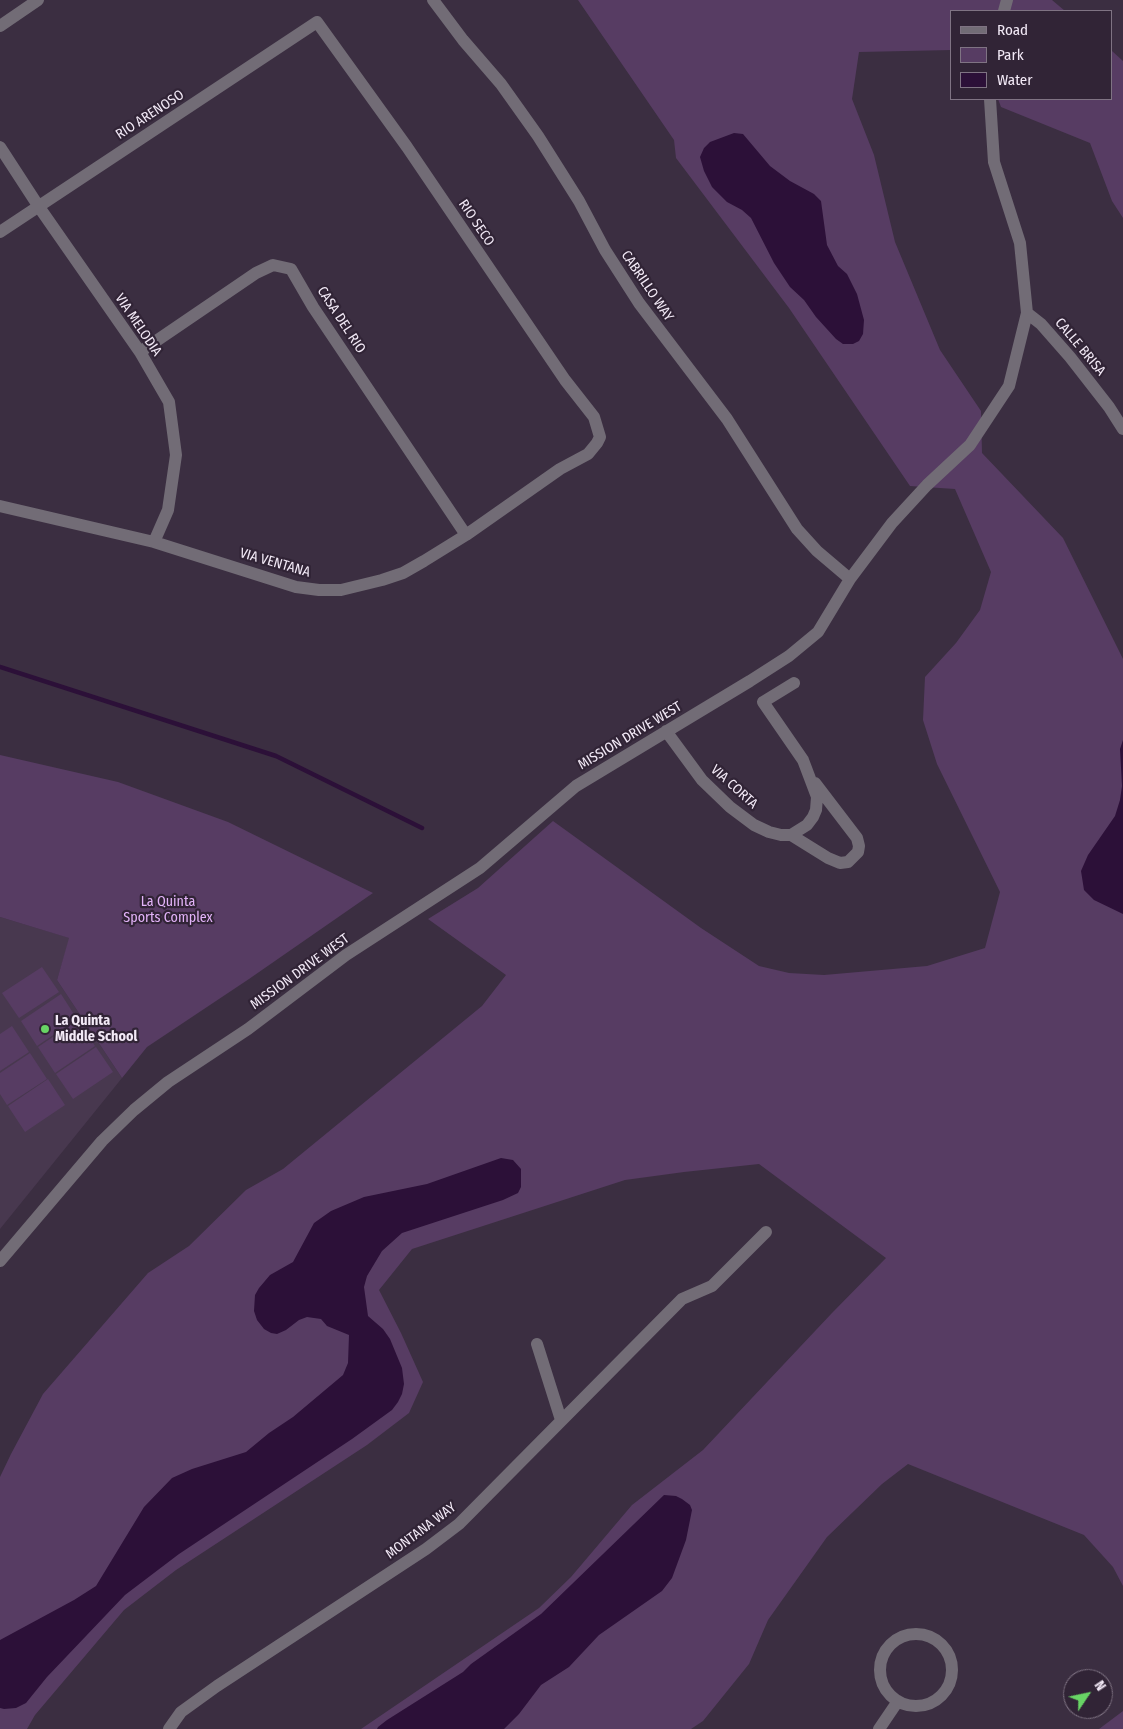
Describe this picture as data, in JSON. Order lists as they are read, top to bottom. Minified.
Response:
{"streets":{"street":["RIO ARENOSO","RIO SECO","CABRILLO WAY","CASA DEL RIO","VIA MELODIA","CALLE BRISA","VIA VENTANA","MISSION DRIVE WEST","VIA CORTA","MONTANA WAY"]},"crossings":[["RIO ARENOSO","RIO SECO"],["RIO ARENOSO","VIA MELODIA"],["RIO SECO","VIA VENTANA"],["CABRILLO WAY","MISSION DRIVE WEST"],["CASA DEL RIO","VIA MELODIA"],["CASA DEL RIO","VIA VENTANA"],["VIA MELODIA","VIA VENTANA"],["CALLE BRISA","MISSION DRIVE WEST"],["MISSION DRIVE WEST","VIA CORTA"]],"parks":["La Quinta Sports Complex"],"places":["La Quinta Middle School"],"legend":["Road","Park","Water"],"north":"top right"}
